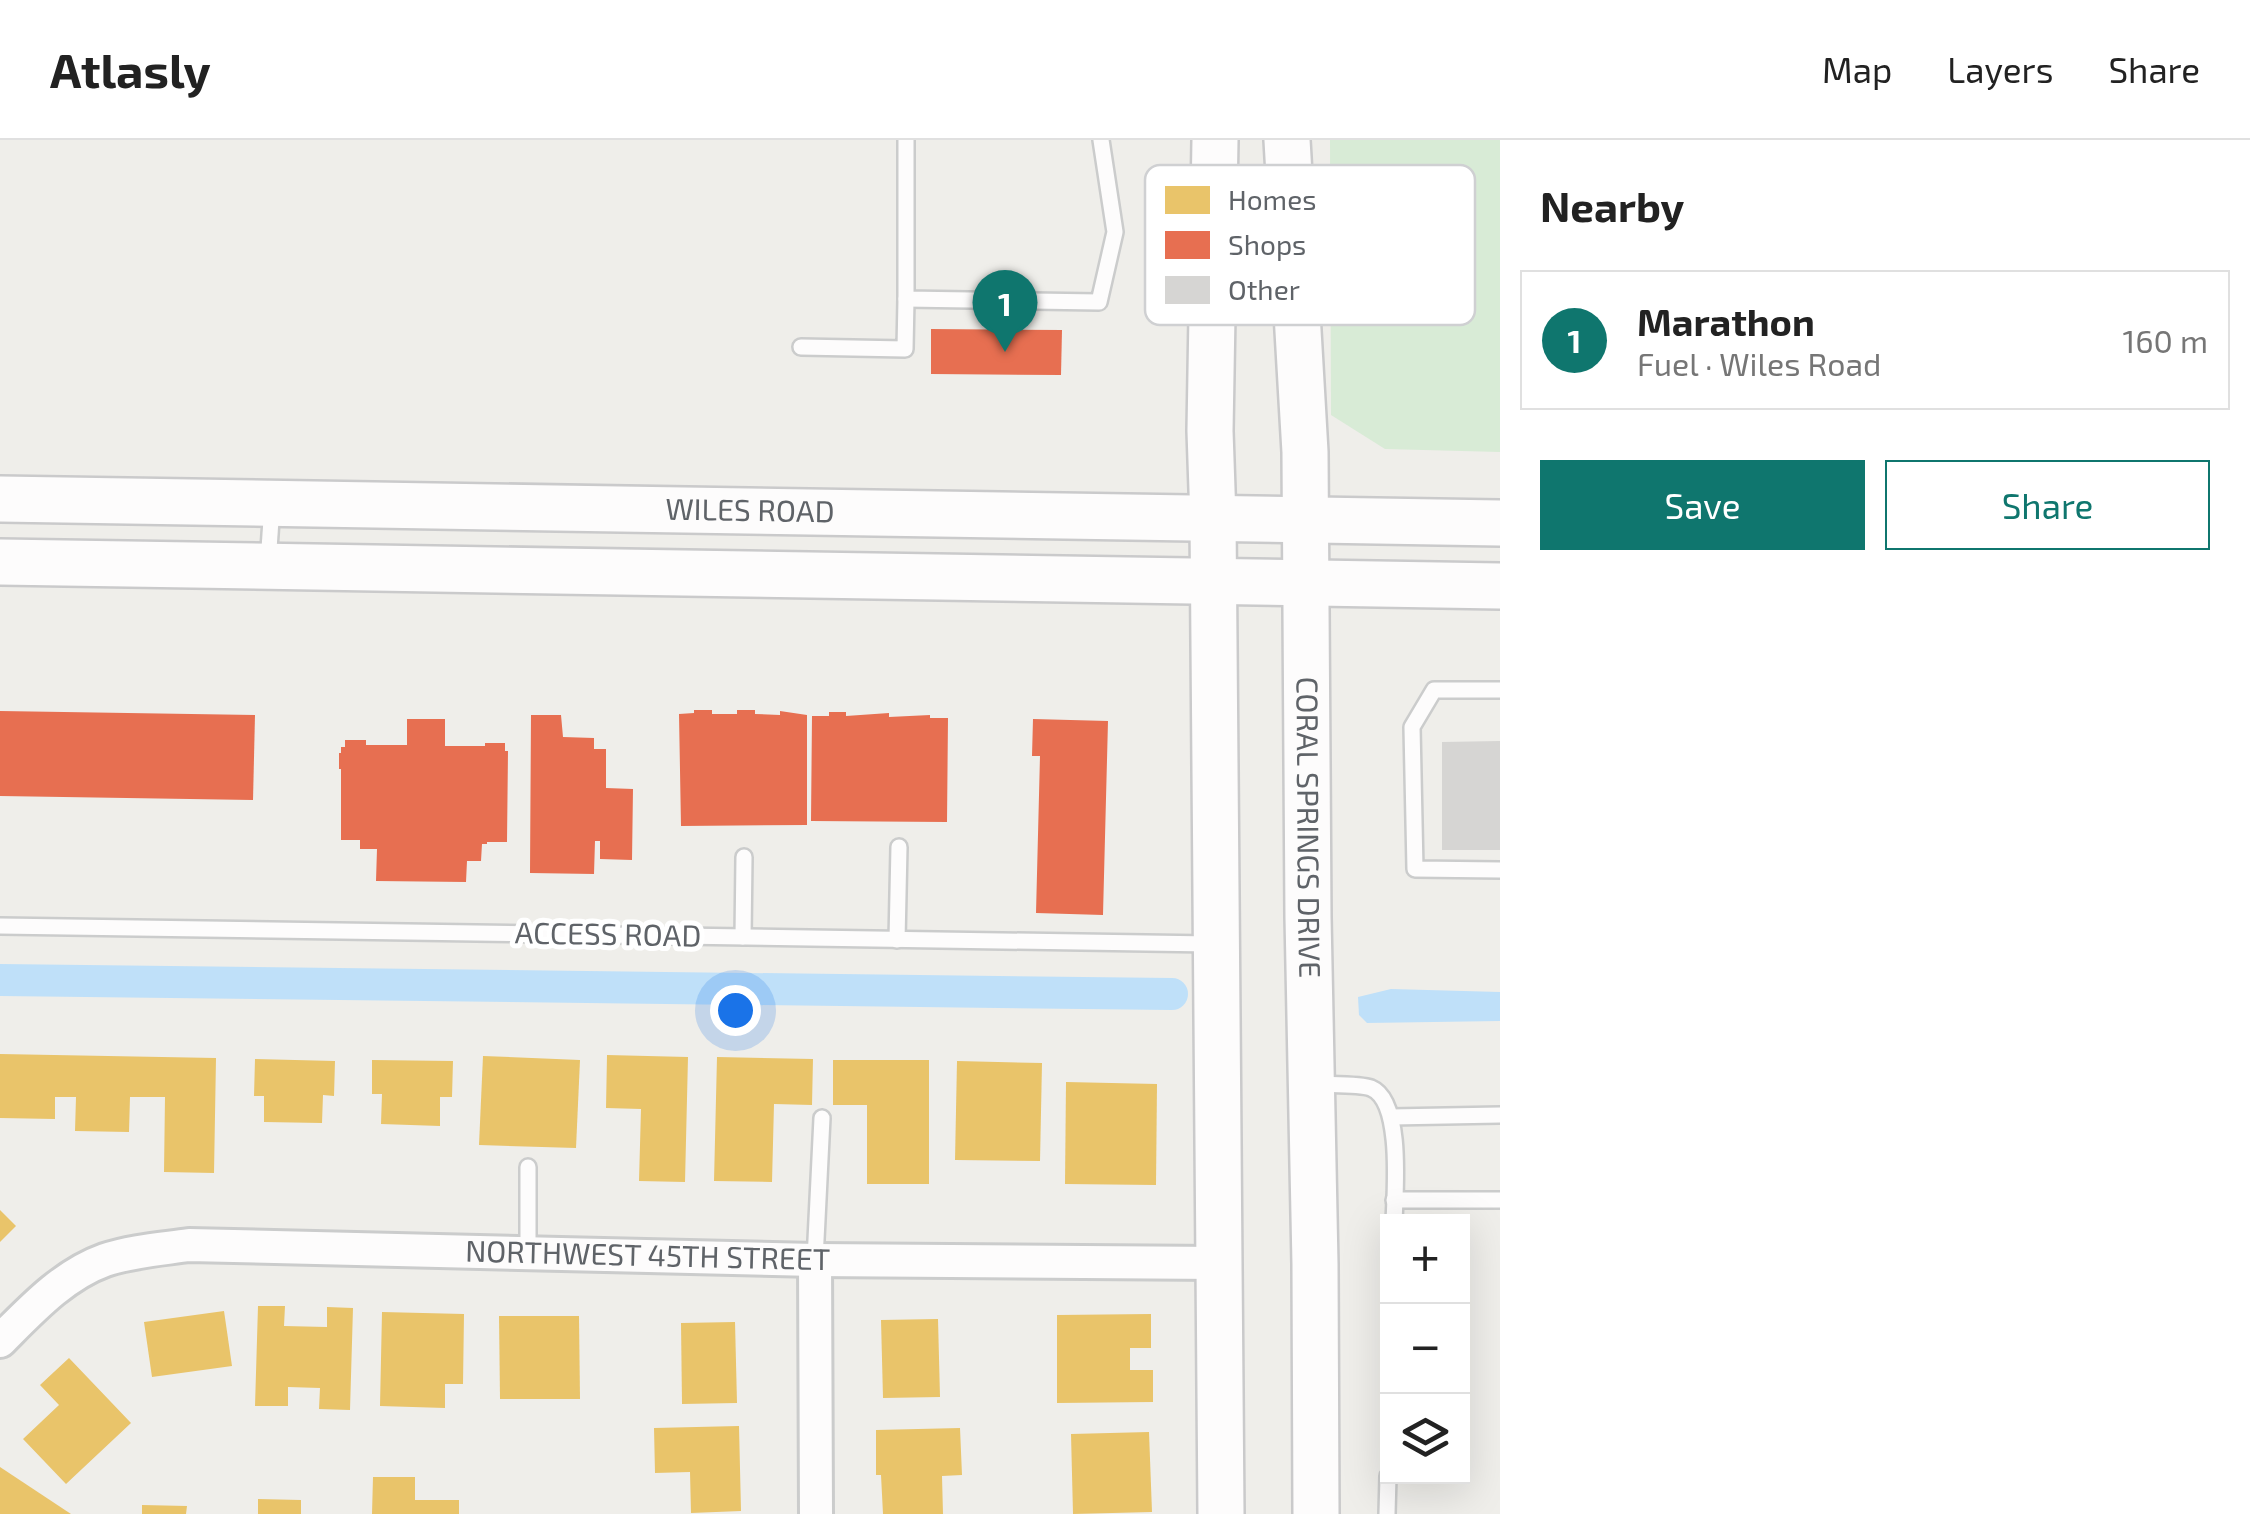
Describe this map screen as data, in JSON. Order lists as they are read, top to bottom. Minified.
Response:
{"streets":{"main road":["WILES ROAD","CORAL SPRINGS DRIVE"],"street":["NORTHWEST 45TH STREET"],"lane":["ACCESS ROAD"]},"crossings":[["WILES ROAD","CORAL SPRINGS DRIVE"]],"legend":["Homes","Shops","Other"],"page":{"header":"Atlasly","nav":["Map","Layers","Share"],"heading":"Nearby","pins":"1","list":[{"mark":"1","name":"Marathon","note":"Fuel · Wiles Road","value":"160 m"}],"buttons":["Save","Share"],"map_buttons":["+","−"]}}
